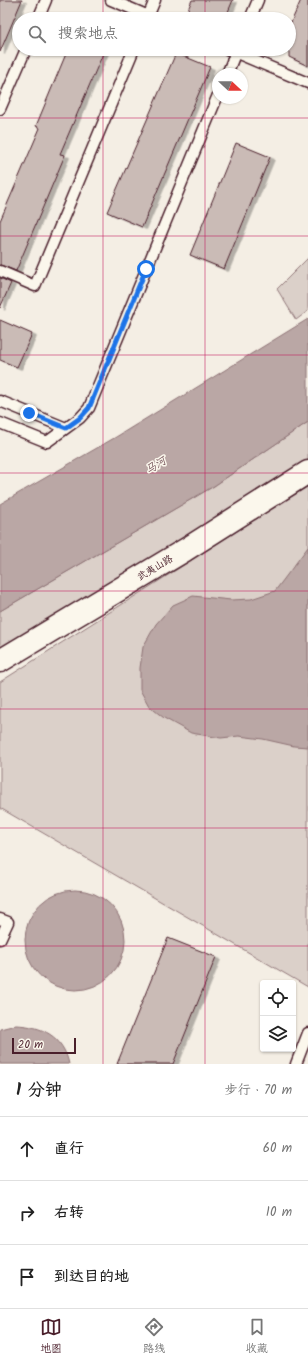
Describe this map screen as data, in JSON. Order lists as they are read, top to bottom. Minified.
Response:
{"streets":{"street":["武夷山路"]},"water":["马河"],"scale_bar":"20 m","north":"right","page":{"search":"搜索地点","scale":"20 m","heading":["1 分钟","步行 · 70 m"],"list":[["直行","60 m"],["右转","10 m"],"到达目的地"],"nav":["地图","路线","收藏"]}}
